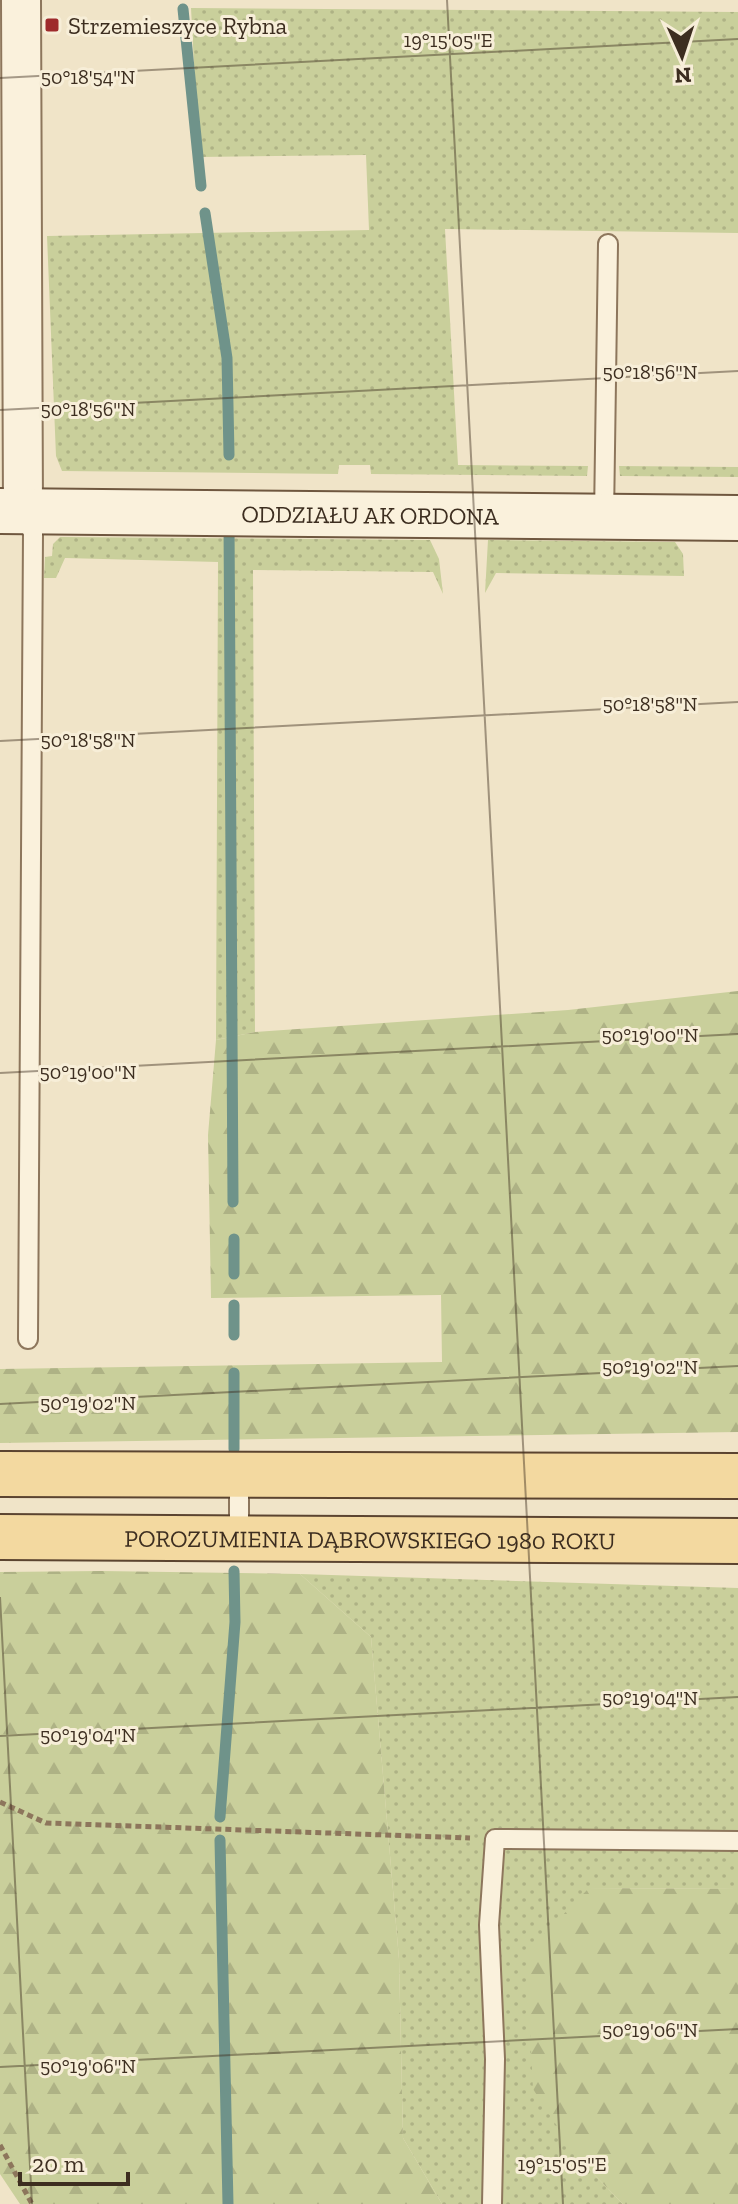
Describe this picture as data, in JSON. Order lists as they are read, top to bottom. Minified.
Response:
{"streets":{"main road":["POROZUMIENIA DĄBROWSKIEGO 1980 ROKU"],"street":["ODDZIAŁU AK ORDONA"]},"places":{"transit":["Strzemieszyce Rybna"]},"scale_bar":"20 m","north":"bottom","coordinates":["19°15'05\"E","50°18'54\"N","50°18'56\"N","50°18'58\"N","50°19'00\"N","50°19'02\"N","50°19'04\"N","50°19'06\"N"]}
